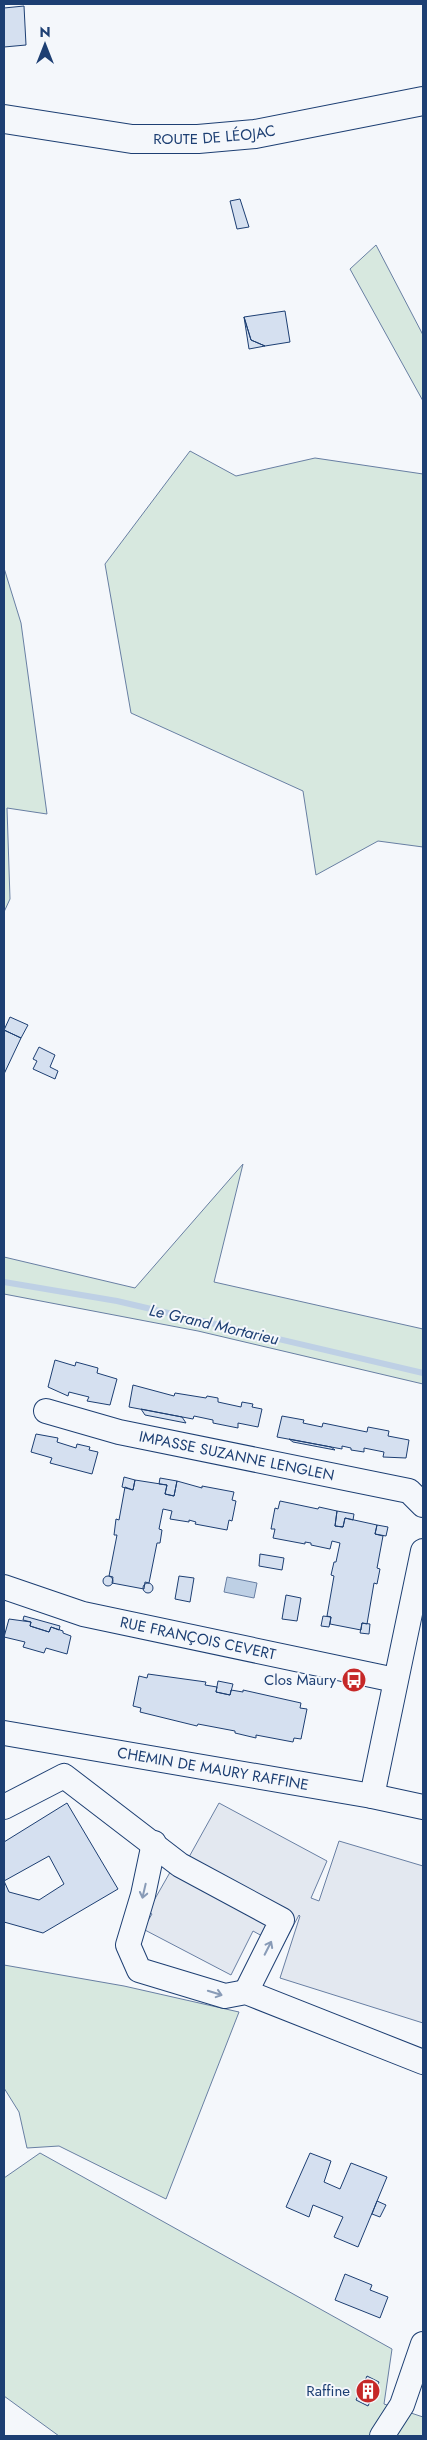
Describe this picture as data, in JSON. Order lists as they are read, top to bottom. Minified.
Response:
{"streets":{"main road":["ROUTE DE LÉOJAC"],"street":["IMPASSE SUZANNE LENGLEN","RUE FRANÇOIS CEVERT","CHEMIN DE MAURY RAFFINE"]},"water":["Le Grand Mortarieu"],"places":{"bus stop":["Clos Maury"],"building":["Raffine"]},"north":"top"}
